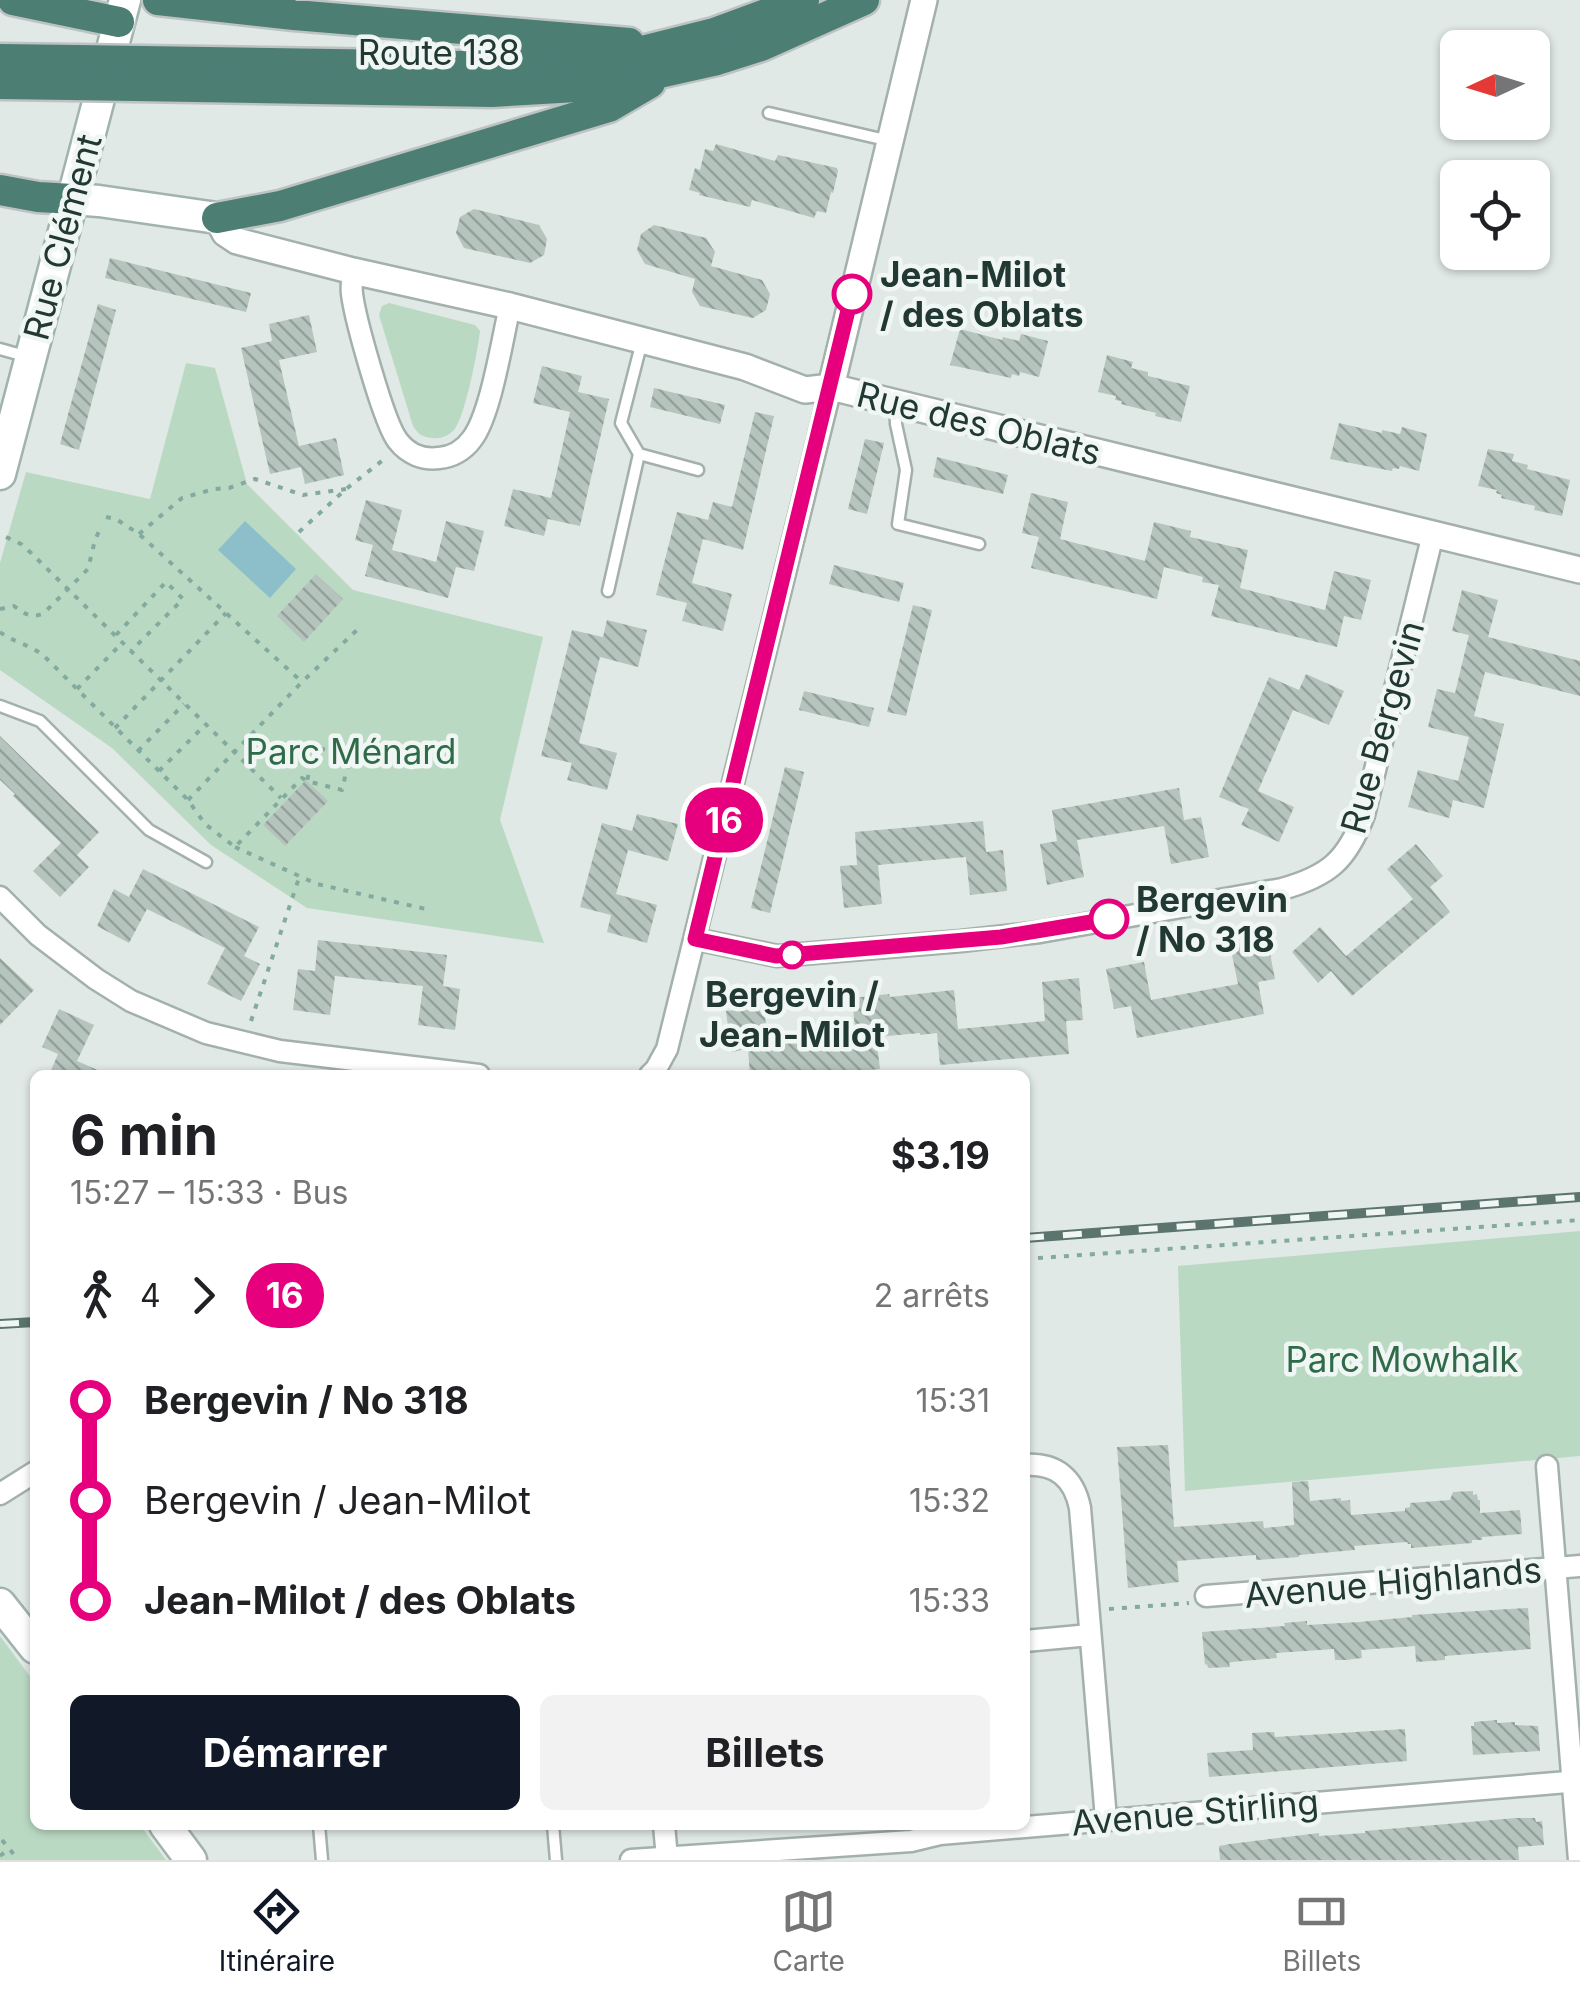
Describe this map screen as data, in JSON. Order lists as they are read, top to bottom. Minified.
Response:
{"streets":{"highway":["Route 138"],"main road":["Rue Clément"],"street":["Rue des Oblats","Rue Bergevin","Avenue Highlands","Avenue Stirling"]},"crossings":[["Rue des Oblats","Rue Bergevin"]],"parks":["Parc Ménard","Parc Mowhalk"],"places":["Jean-Milot / des Oblats","Bergevin / No 318","Bergevin / Jean-Milot"],"lines":["bus line 16"],"north":"left","page":{"on_map":"16","heading":["6 min","15:27 – 15:33 · Bus","$3.19"],"legs":["4","16","2 arrêts"],"list":[{"name":"Bergevin / No 318","value":"15:31"},{"name":"Bergevin / Jean-Milot","value":"15:32"},{"name":"Jean-Milot / des Oblats","value":"15:33"}],"buttons":["Démarrer","Billets"],"tabs":["Itinéraire","Carte","Billets"]}}
